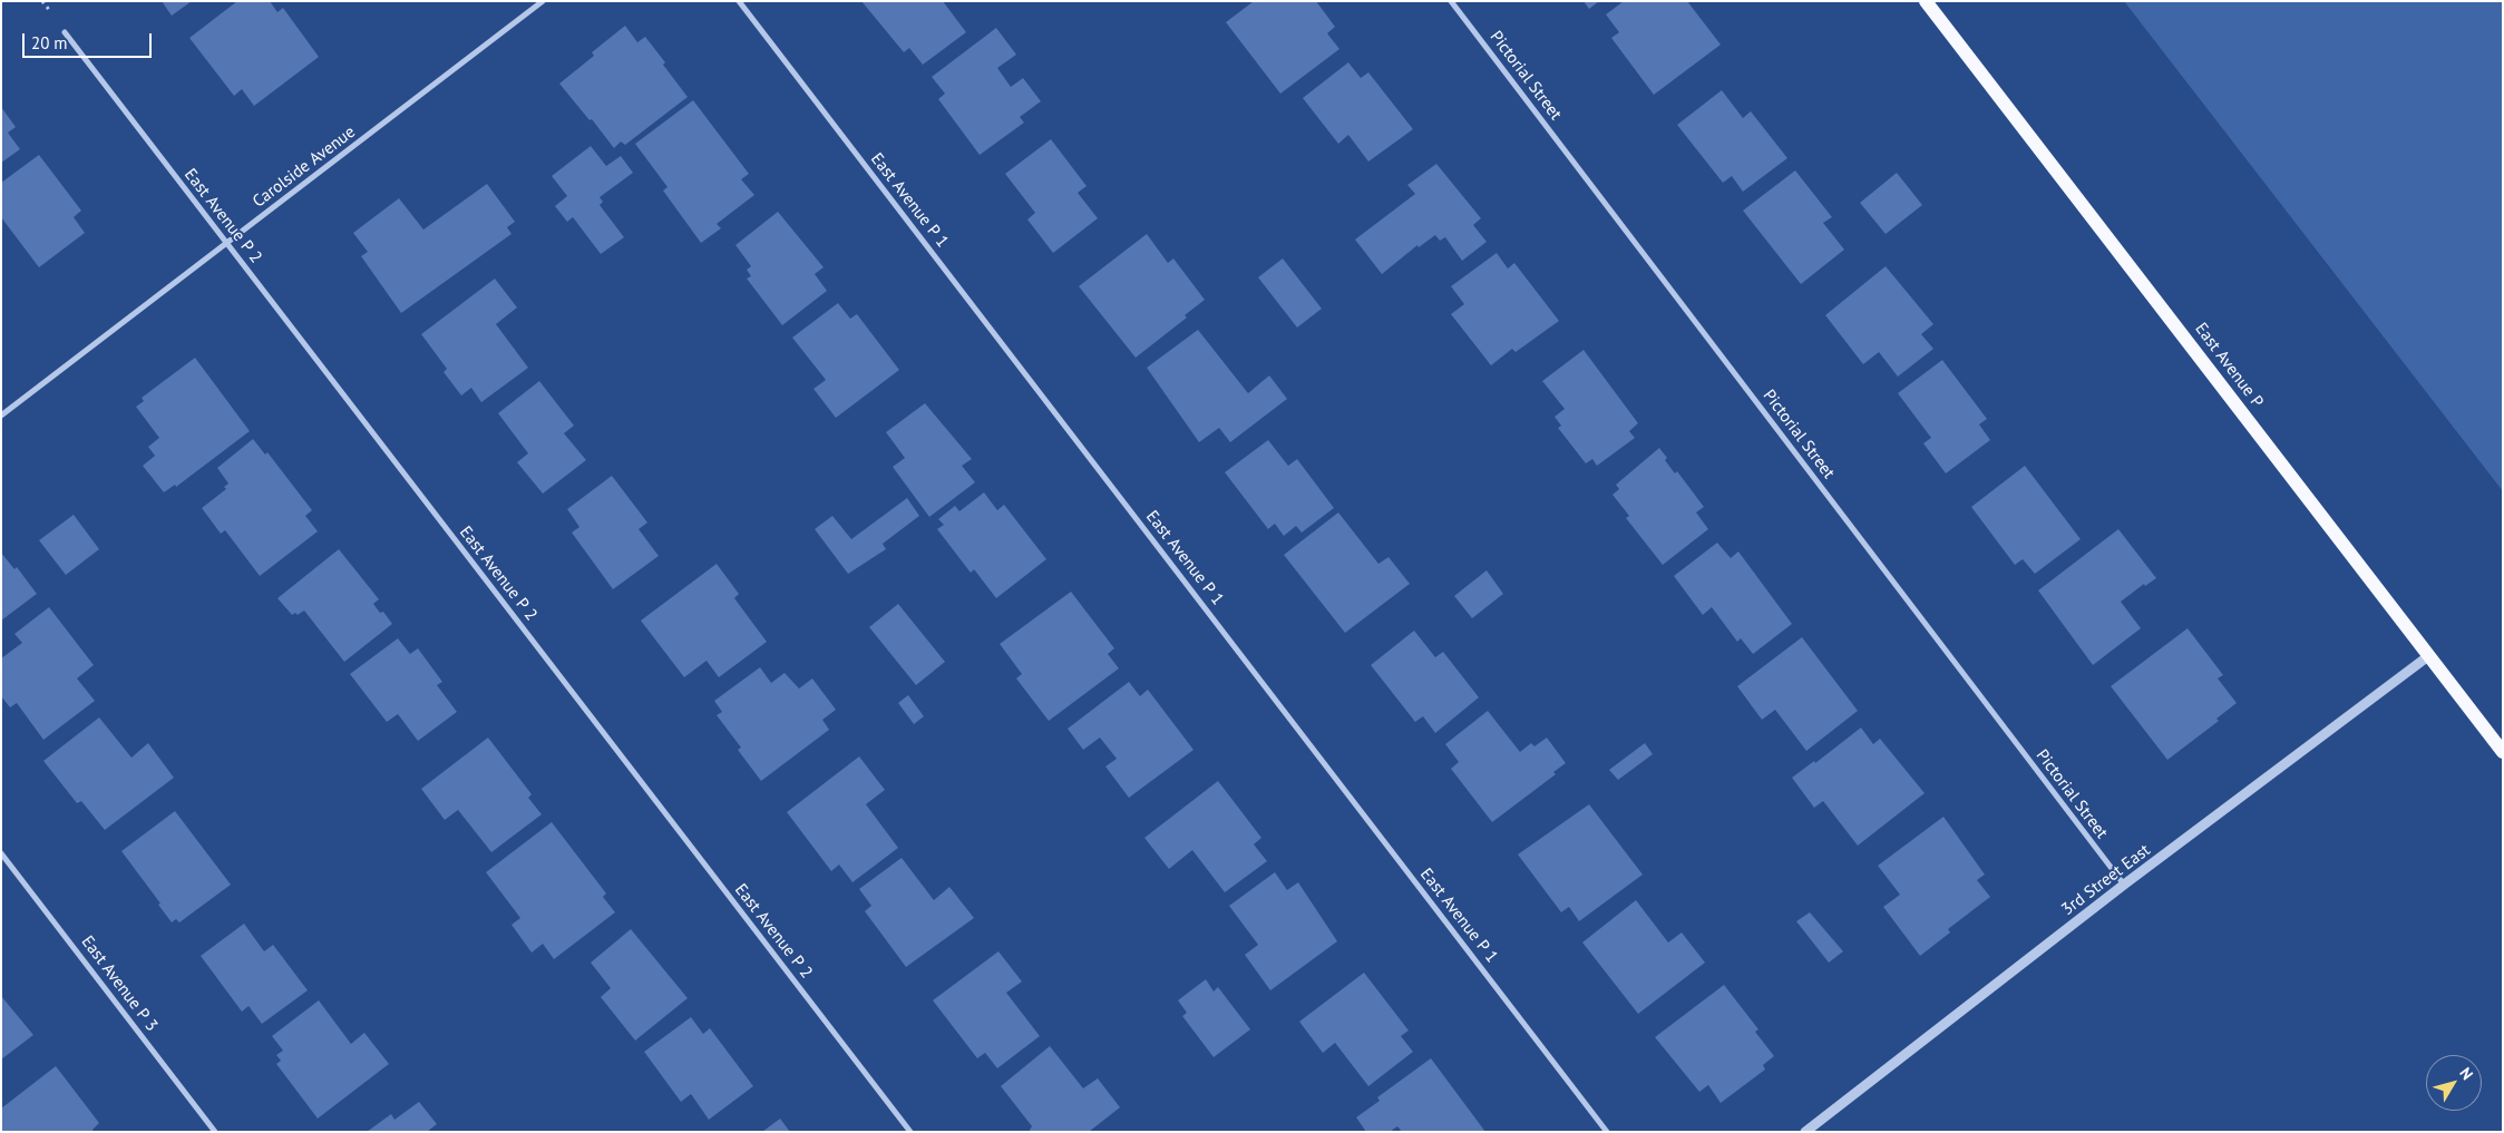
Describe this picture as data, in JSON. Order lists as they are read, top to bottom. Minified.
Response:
{"streets":{"main road":["East Avenue P"],"street":["Pictorial Street","Carolside Avenue","East Avenue P 1","East Avenue P 2","3rd Street East","East Avenue P 3"]},"crossings":[["Pictorial Street","3rd Street East"],["Carolside Avenue","East Avenue P 2"],["East Avenue P","3rd Street East"]],"scale_bar":"20 m","north":"top right"}
